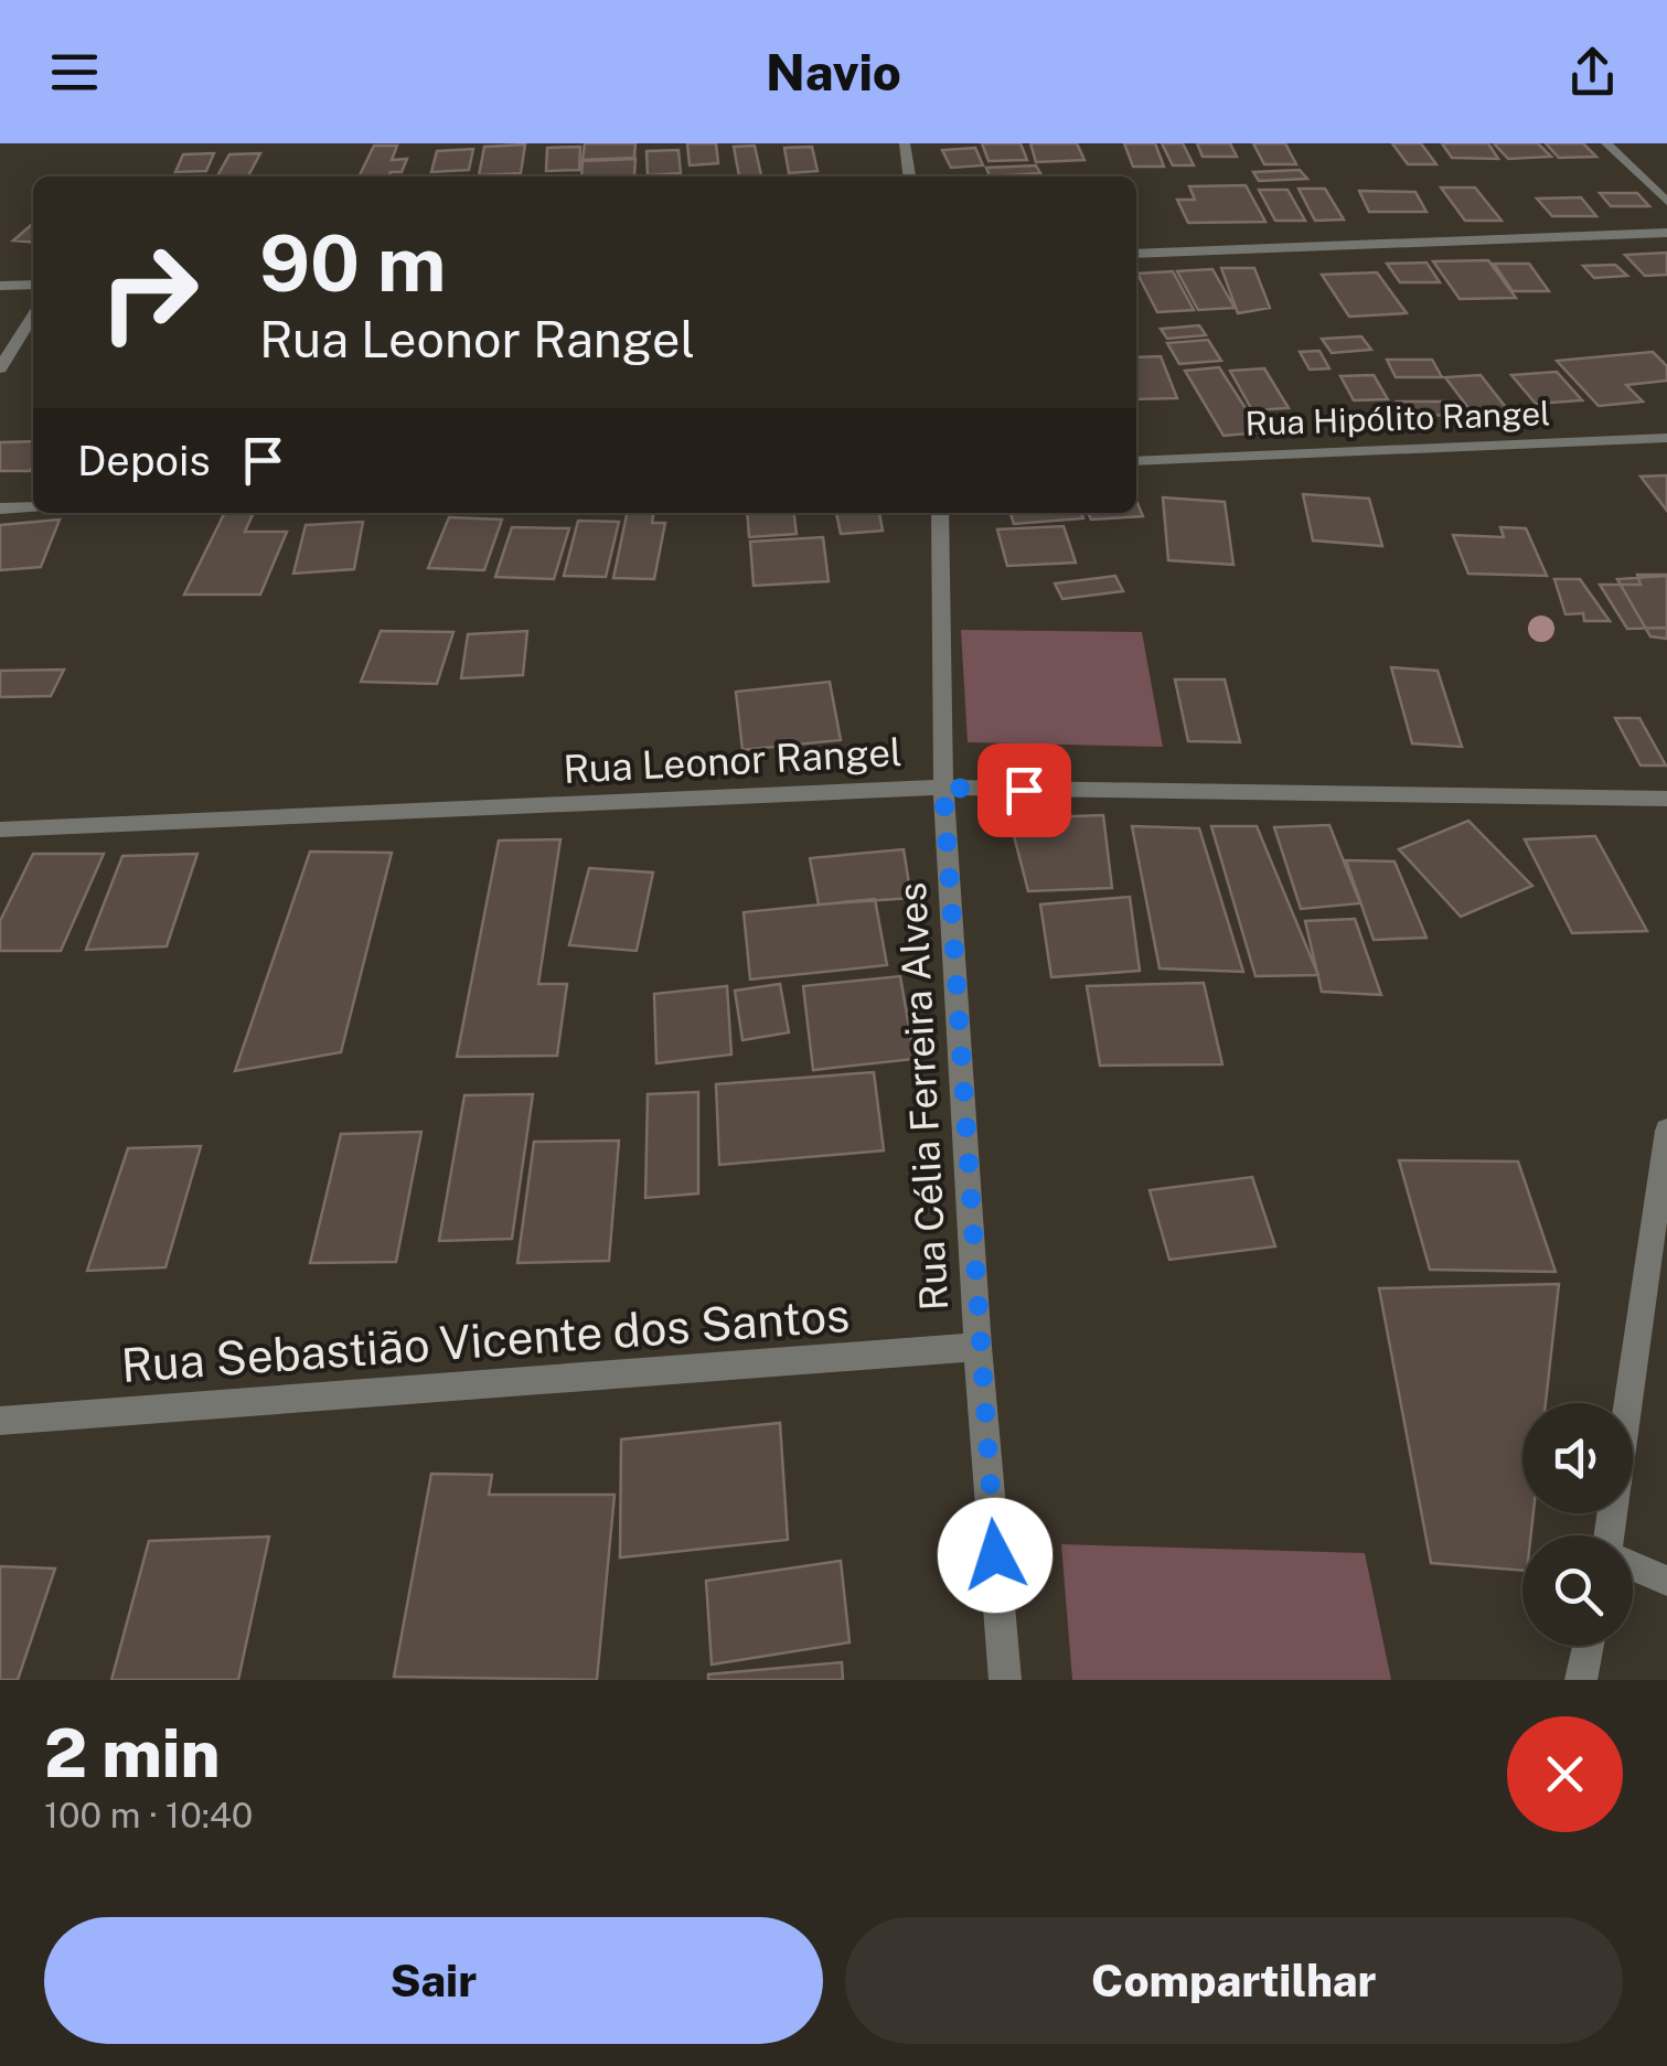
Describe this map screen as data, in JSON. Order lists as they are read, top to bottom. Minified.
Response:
{"streets":{"street":["Rua Hipólito Rangel","Rua Leonor Rangel","Rua Célia Ferreira Alves","Rua Sebastião Vicente dos Santos"]},"crossings":[["Rua Leonor Rangel","Rua Célia Ferreira Alves"],["Rua Célia Ferreira Alves","Rua Sebastião Vicente dos Santos"]],"page":{"header":"Navio","turn":["90 m","Rua Leonor Rangel"],"then":"Depois","heading":["2 min","100 m · 10:40"],"buttons":["Sair","Compartilhar"]}}
